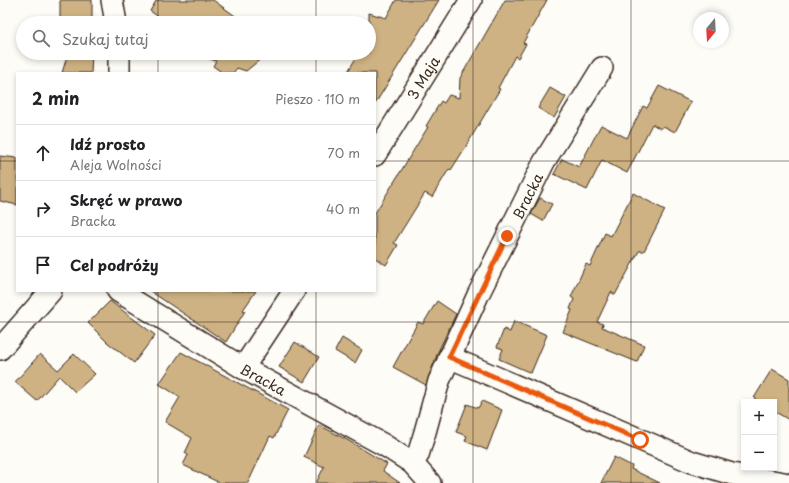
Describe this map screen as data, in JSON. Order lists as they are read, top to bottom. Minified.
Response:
{"streets":{"street":["3 Maja","Bracka"]},"north":"bottom","page":{"search":"Szukaj tutaj","heading":["2 min","Pieszo · 110 m"],"list":[["Idź prosto","Aleja Wolności","70 m"],["Skręć w prawo","Bracka","40 m"],"Cel podróży"],"map_buttons":["+","−"]}}
